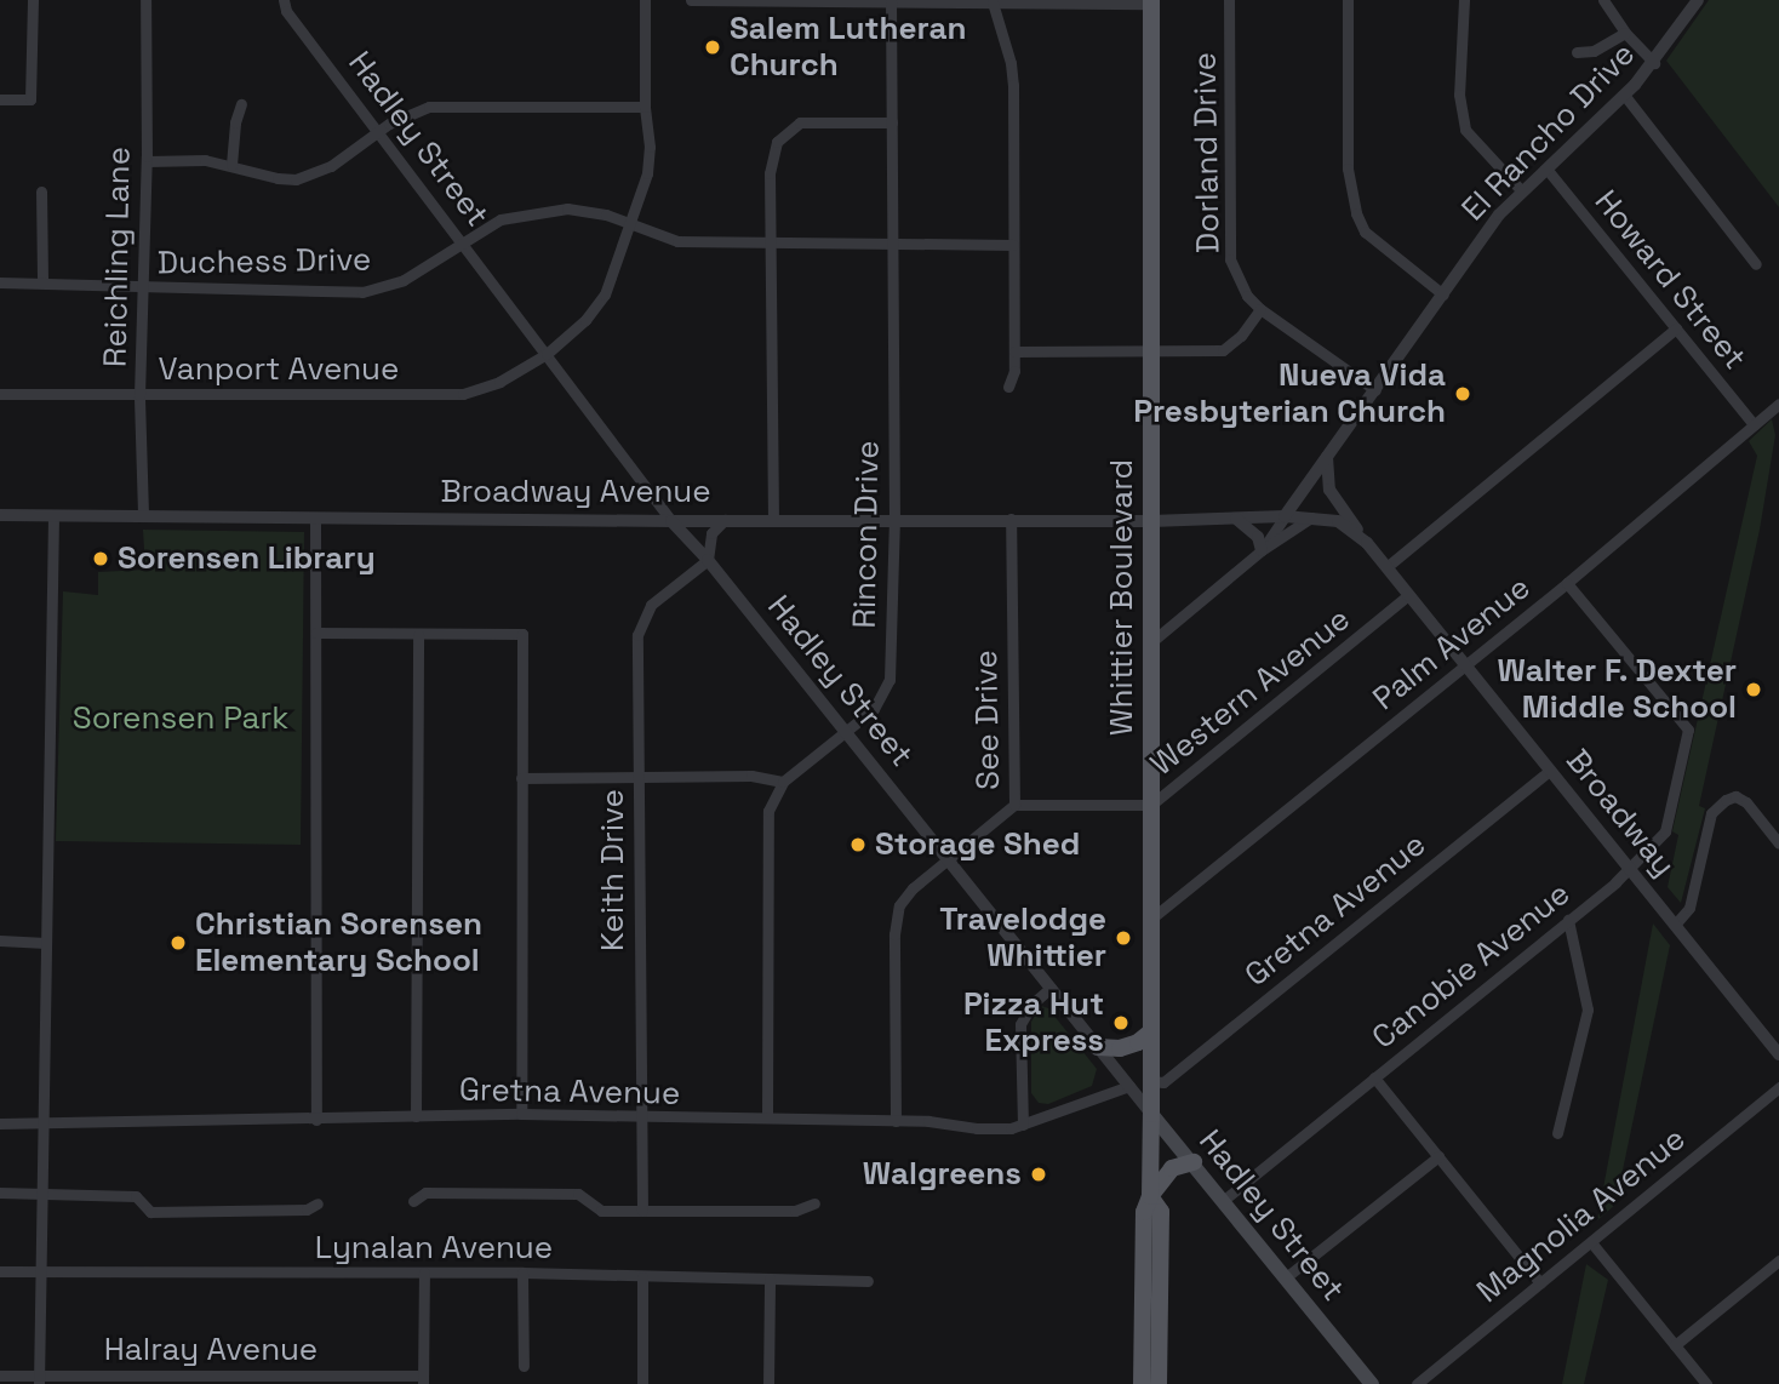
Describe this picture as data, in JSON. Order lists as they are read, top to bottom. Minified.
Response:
{"streets":{"main road":["Hadley Street","Whittier Boulevard"],"street":["El Rancho Drive","Dorland Drive","Reichling Lane","Duchess Drive","Howard Street","Vanport Avenue","Broadway Avenue","Rincon Drive","Palm Avenue","Western Avenue","See Drive","Broadway","Keith Drive","Gretna Avenue","Canobie Avenue","Magnolia Avenue","Lynalan Avenue","Halray Avenue"]},"crossings":[["El Rancho Drive","Dorland Drive"],["El Rancho Drive","Howard Street"],["El Rancho Drive","Whittier Boulevard"],["El Rancho Drive","Broadway"],["Hadley Street","Duchess Drive"],["Hadley Street","Vanport Avenue"],["Hadley Street","Broadway Avenue"],["Hadley Street","Rincon Drive"],["Hadley Street","Whittier Boulevard"],["Hadley Street","See Drive"],["Hadley Street","Keith Drive"],["Hadley Street","Gretna Avenue"],["Hadley Street","Canobie Avenue"],["Reichling Lane","Duchess Drive"],["Reichling Lane","Vanport Avenue"],["Reichling Lane","Broadway Avenue"],["Duchess Drive","Vanport Avenue"],["Duchess Drive","Rincon Drive"],["Howard Street","Palm Avenue"],["Broadway Avenue","Rincon Drive"],["Broadway Avenue","Whittier Boulevard"],["Broadway Avenue","See Drive"],["Broadway Avenue","Broadway"],["Whittier Boulevard","Palm Avenue"],["Whittier Boulevard","Western Avenue"],["Whittier Boulevard","Broadway"],["Whittier Boulevard","Gretna Avenue"],["Palm Avenue","Broadway"],["Palm Avenue","Canobie Avenue"],["Western Avenue","See Drive"],["Western Avenue","Broadway"],["See Drive","Gretna Avenue"],["Broadway","Gretna Avenue"],["Broadway","Canobie Avenue"],["Keith Drive","Gretna Avenue"]],"parks":["Sorensen Park"],"places":["Salem Lutheran Church","Nueva Vida Presbyterian Church","Sorensen Library","Walter F. Dexter Middle School","Storage Shed","Travelodge Whittier","Christian Sorensen Elementary School","Pizza Hut Express","Walgreens"]}
